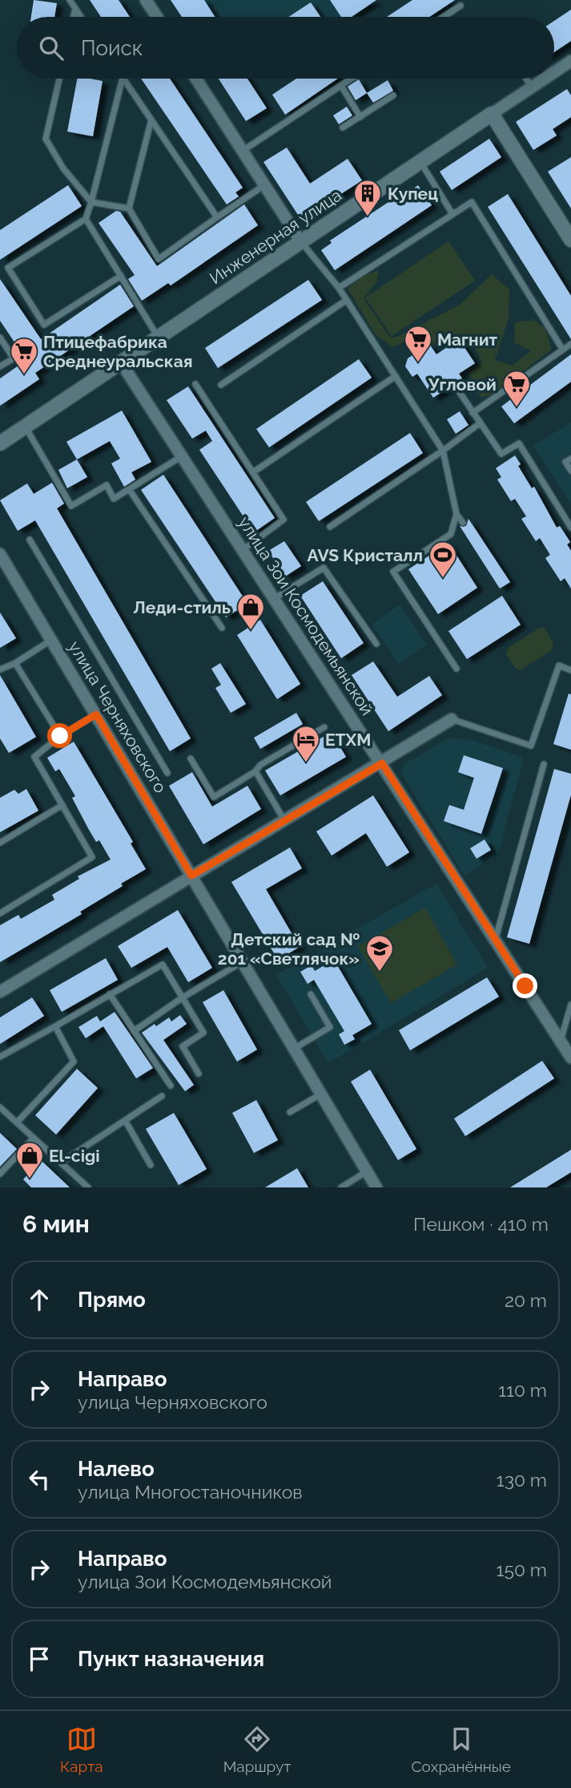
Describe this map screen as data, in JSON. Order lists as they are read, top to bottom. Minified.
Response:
{"streets":{"street":["Инженерная улица","улица Зои Космодемьянской","улица Черняховского"]},"crossings":[["Инженерная улица","улица Зои Космодемьянской"]],"places":{"building":["Купец"],"supermarket":["Магнит","Птицефабрика Среднеуральская","Угловой"],"sports":["AVS Кристалл"],"shop":["Леди-стиль","El-cigi"],"hotel":["ЕТХМ"],"school or university":["Детский сад № 201 «Светлячок»"]},"page":{"search":"Поиск","heading":["6 мин","Пешком · 410 m"],"list":[["Прямо","20 m"],["Направо","улица Черняховского","110 m"],["Налево","улица Многостаночников","130 m"],["Направо","улица Зои Космодемьянской","150 m"],"Пункт назначения"],"nav":["Карта","Маршрут","Сохранённые"]}}
